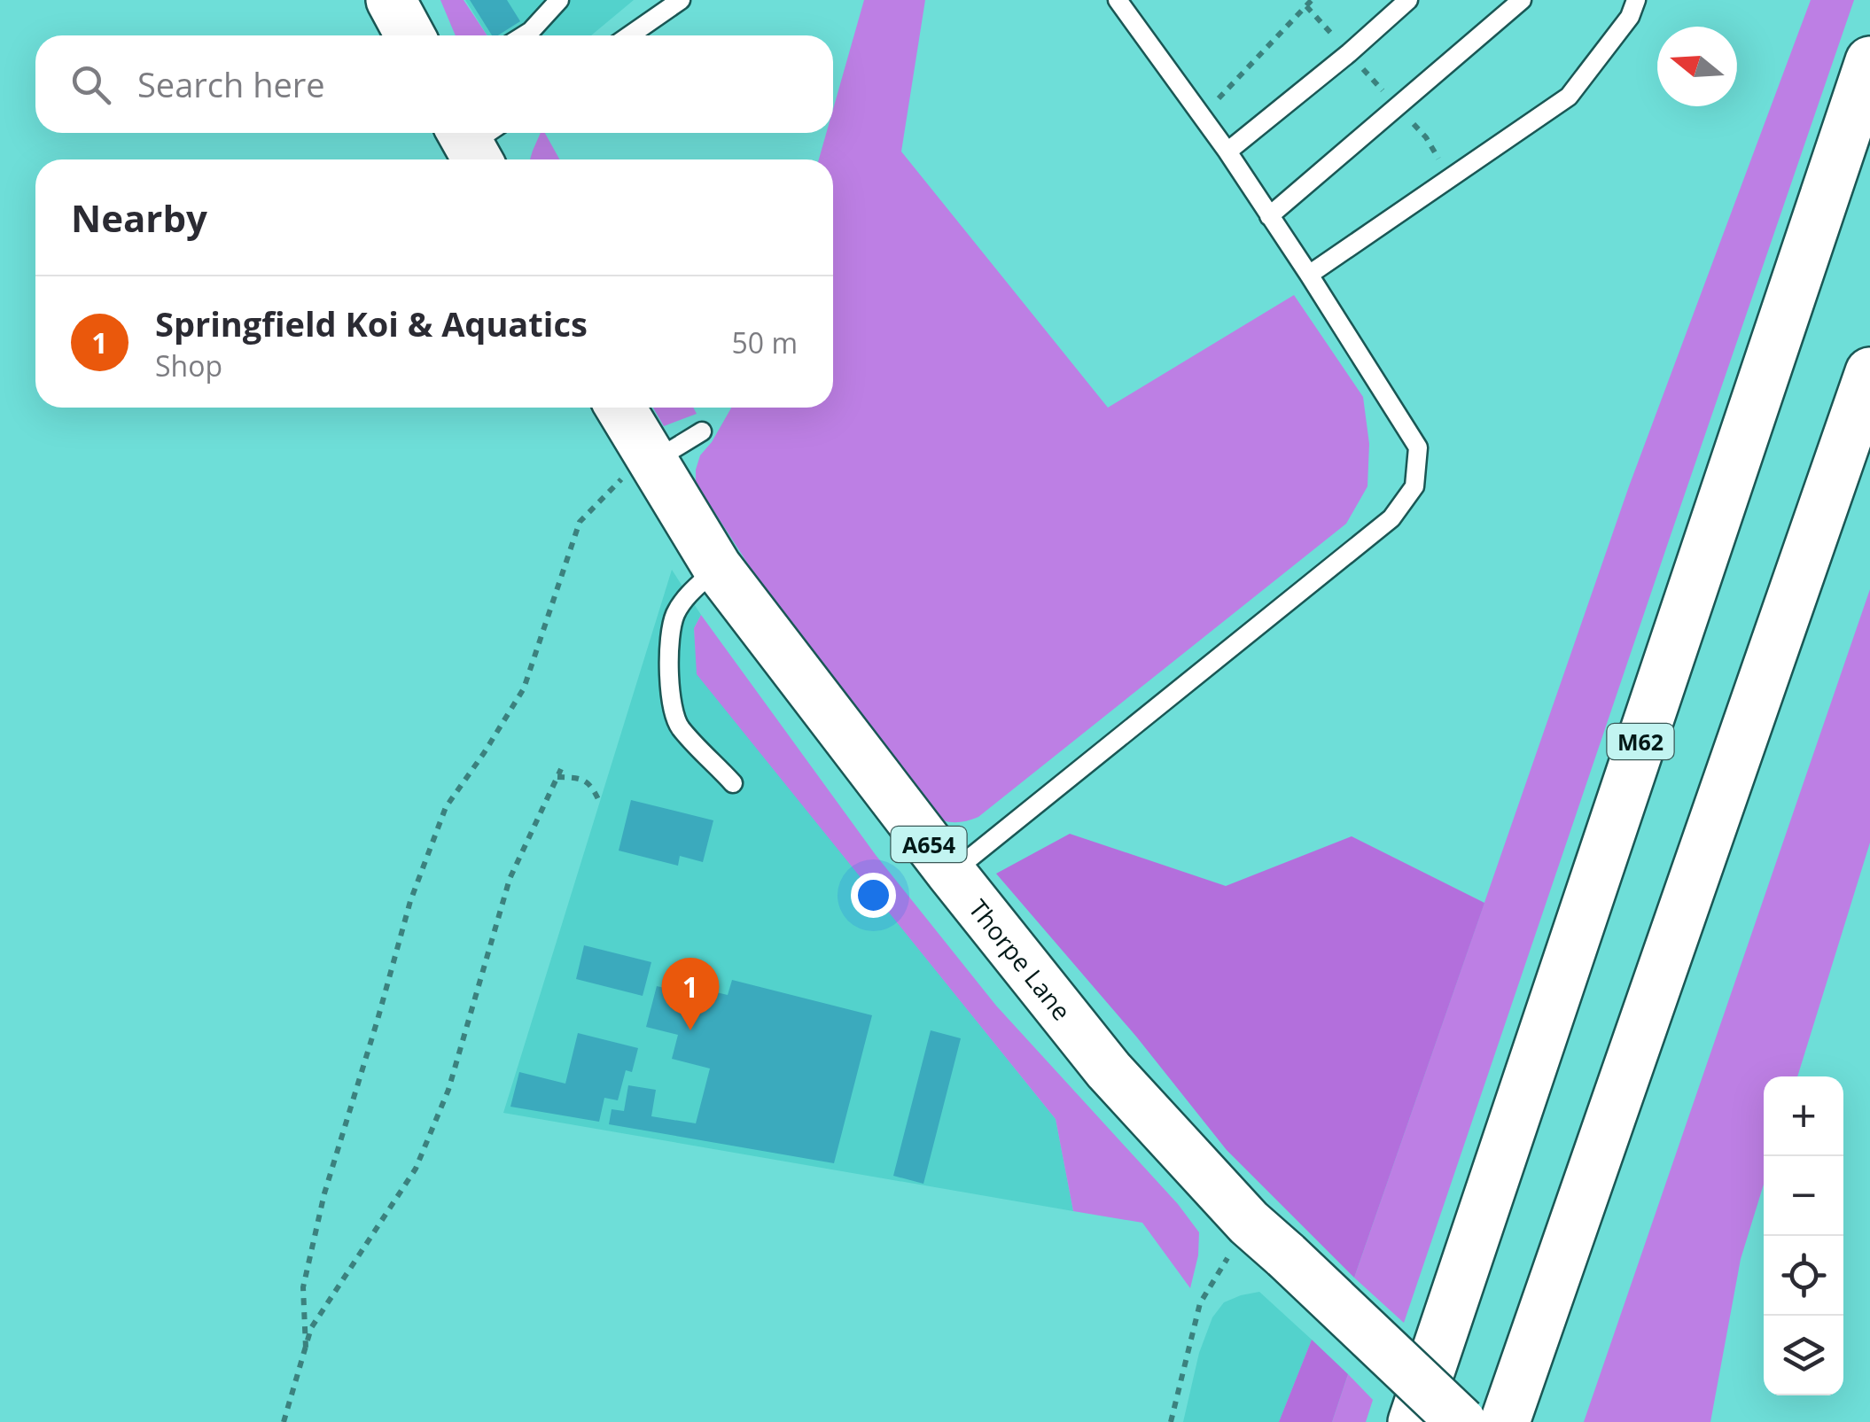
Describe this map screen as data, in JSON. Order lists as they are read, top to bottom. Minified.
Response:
{"streets":{"main road":["M62","A654","Thorpe Lane"]},"north":"left","page":{"search":"Search here","heading":"Nearby","list":[{"mark":"1","name":"Springfield Koi & Aquatics","note":"Shop","value":"50 m"}],"pins":"1","map_buttons":["+","−"]}}
